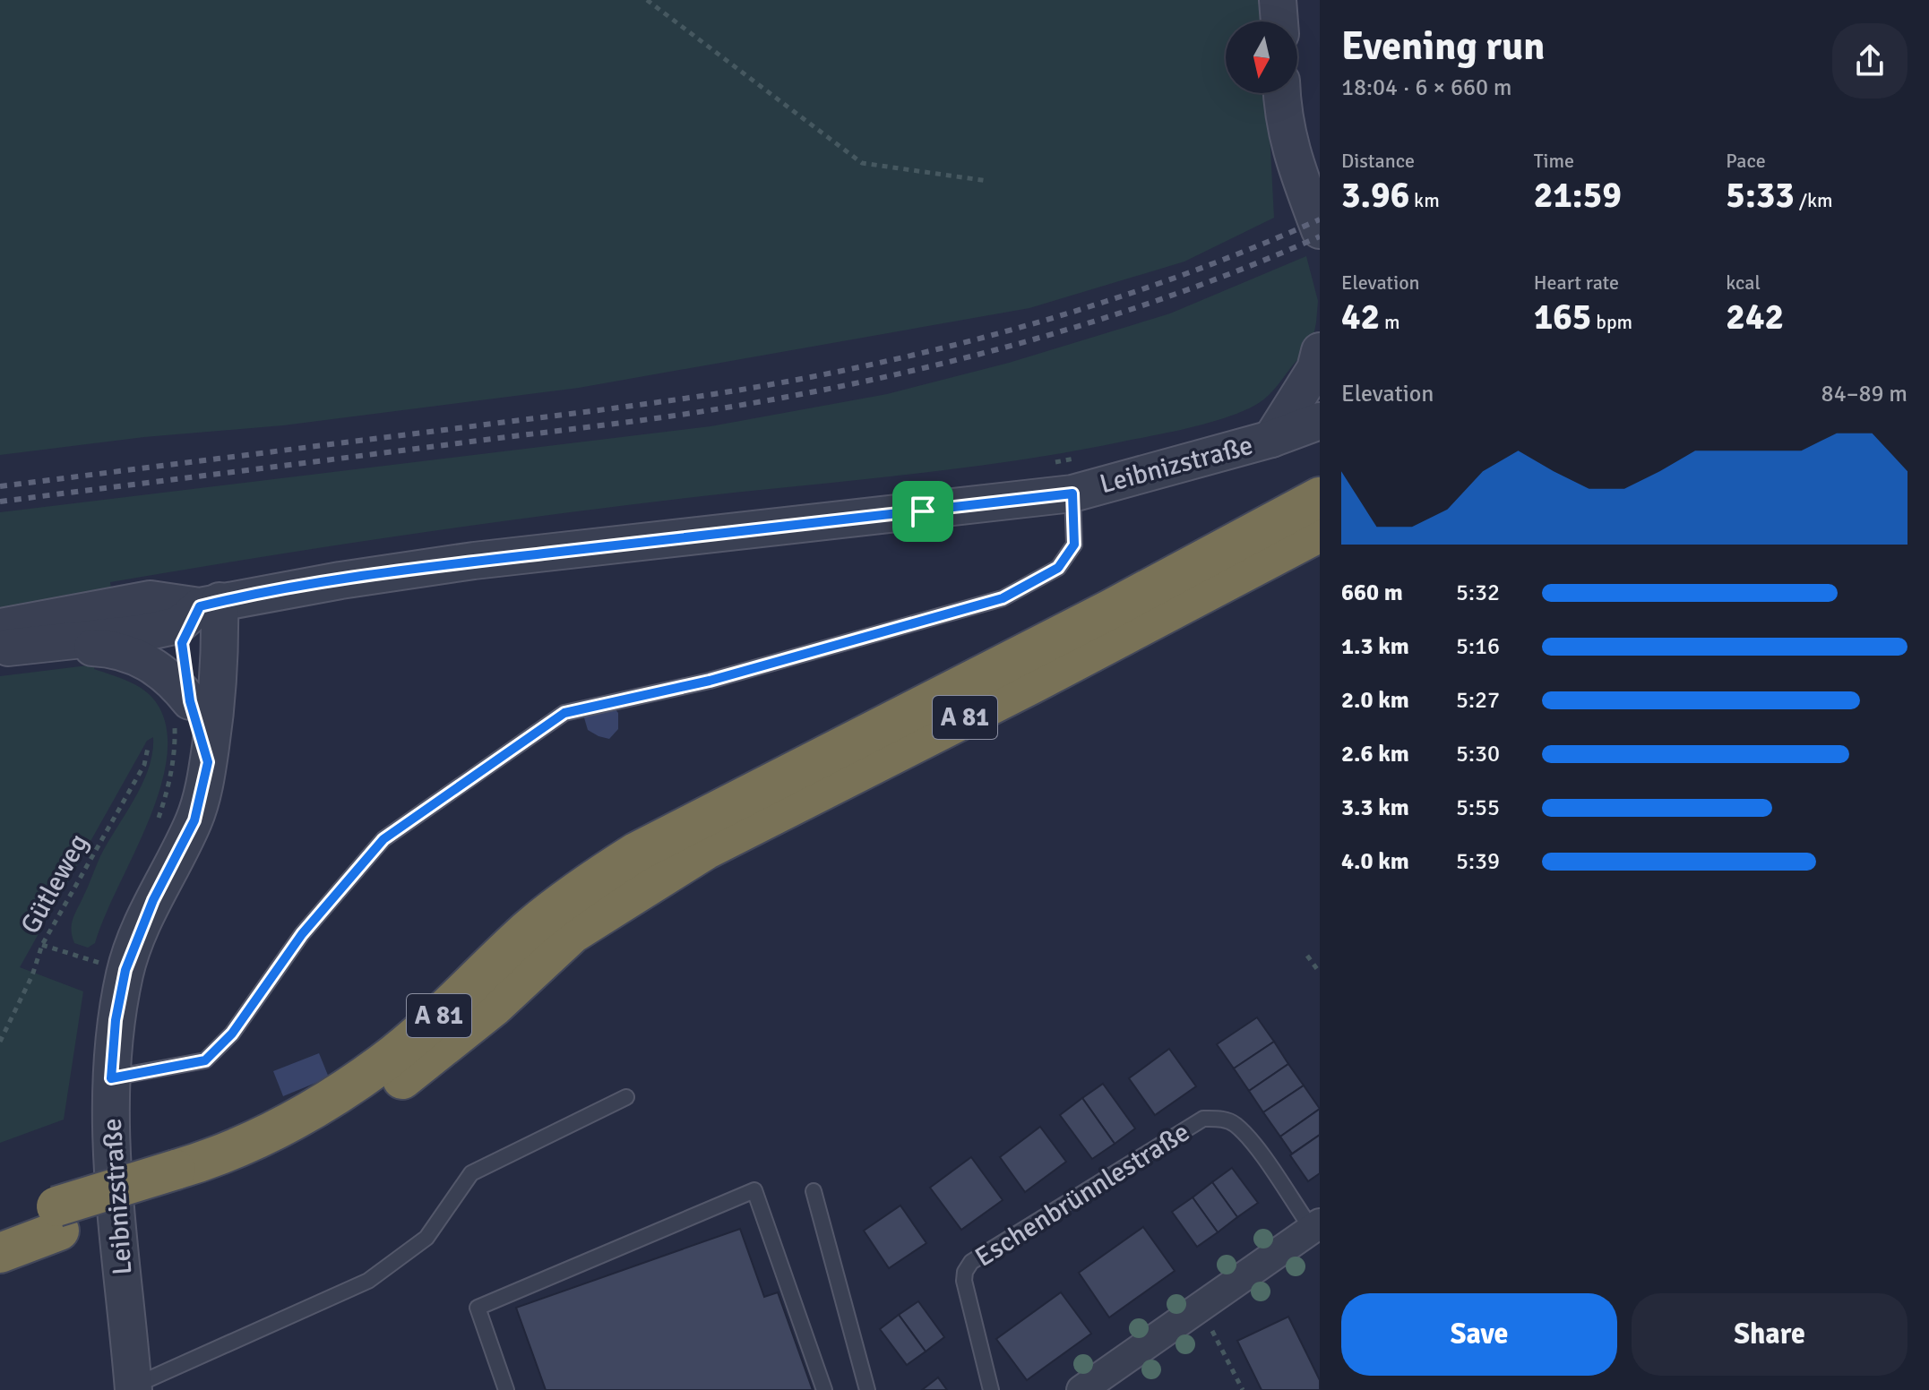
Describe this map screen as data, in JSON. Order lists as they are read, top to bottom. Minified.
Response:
{"streets":{"highway":["A 81"],"street":["Leibnizstraße","Eschenbrünnlestraße"],"path":["Gütleweg"]},"north":"bottom","page":{"heading":["Evening run","18:04 · 6 × 660 m"],"stats":[["Distance","3.96 km"],["Time","21:59"],["Pace","5:33 /km"],["Elevation","42 m"],["Heart rate","165 bpm"],["kcal","242"]],"chart":["Elevation","84–89 m"],"list":[{"name":"660 m","note":"5:32"},{"name":"1.3 km","note":"5:16"},{"name":"2.0 km","note":"5:27"},{"name":"2.6 km","note":"5:30"},{"name":"3.3 km","note":"5:55"},{"name":"4.0 km","note":"5:39"}],"buttons":["Save","Share"]}}
